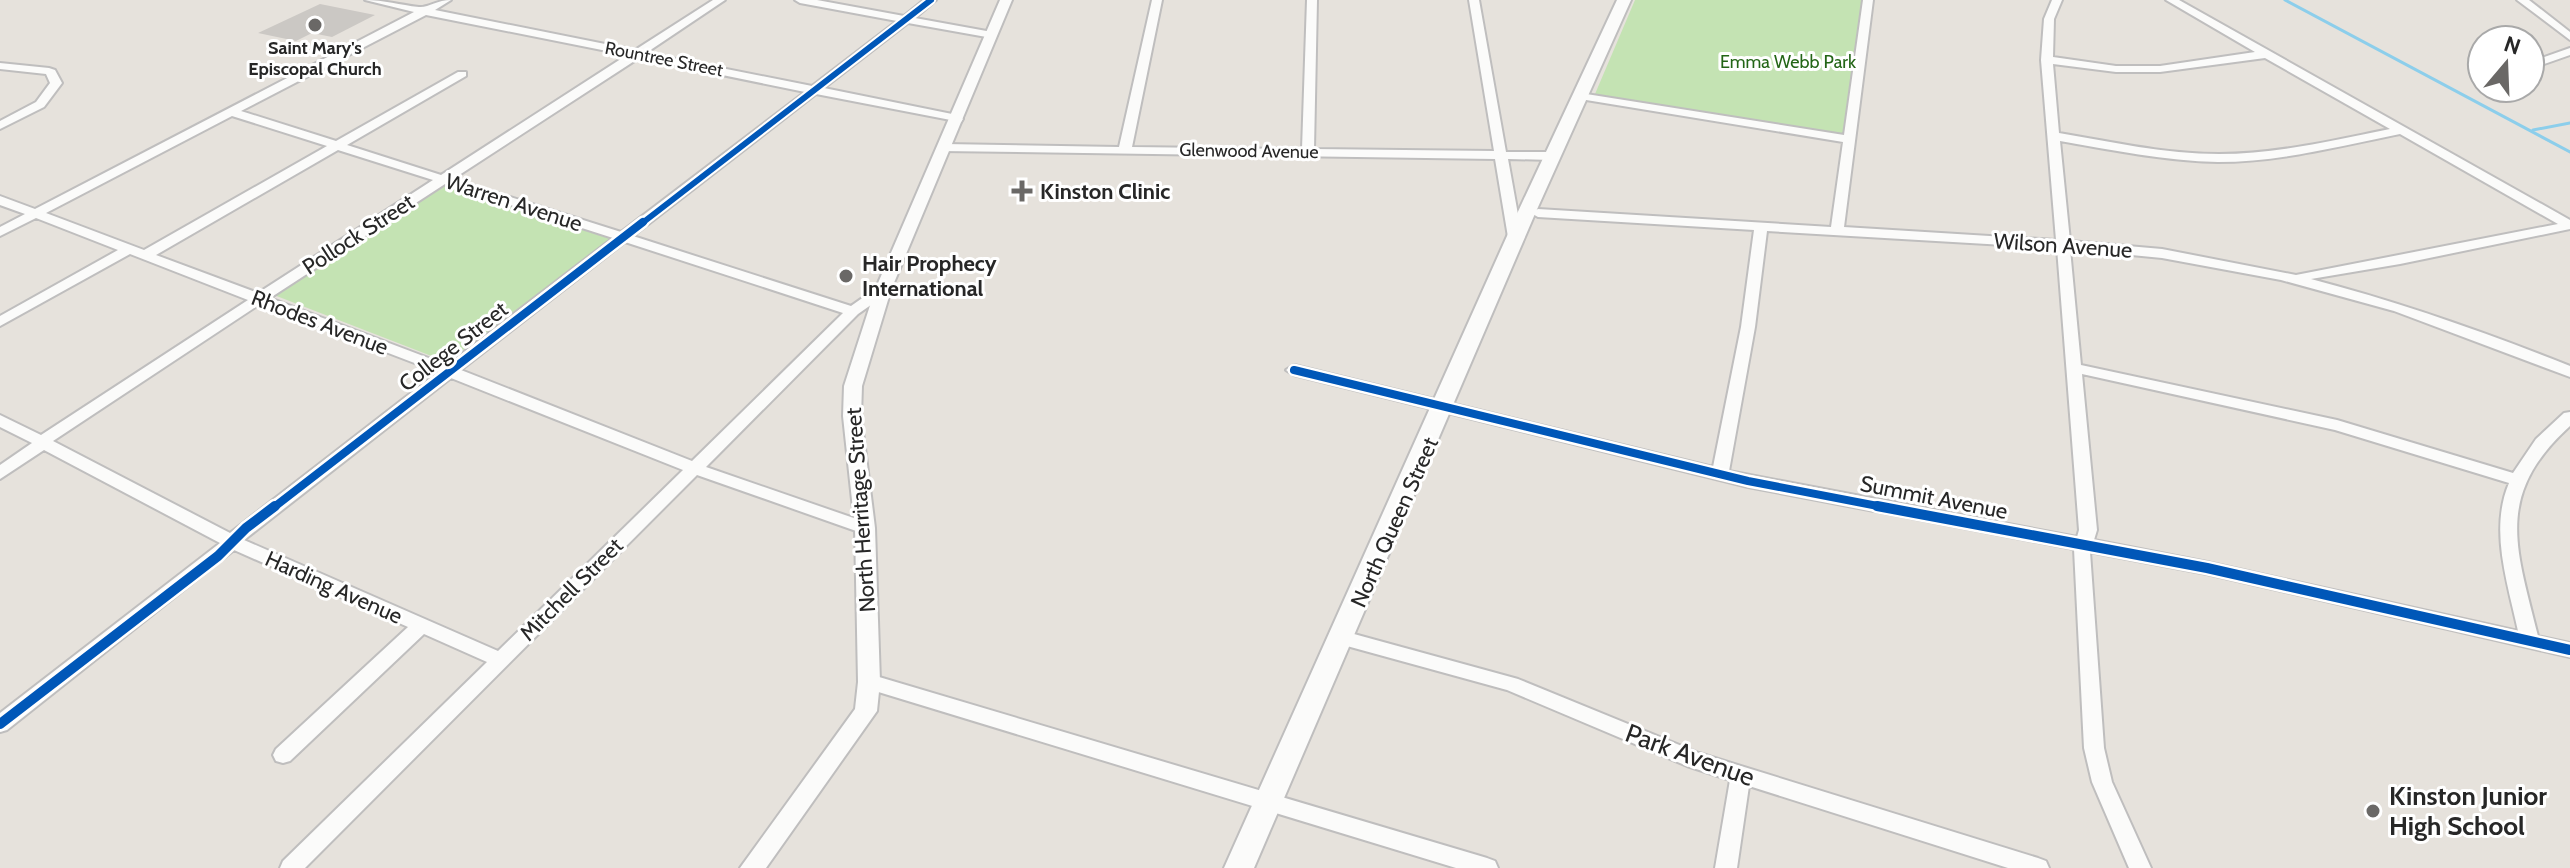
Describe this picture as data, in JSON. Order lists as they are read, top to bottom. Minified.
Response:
{"streets":{"main road":["North Queen Street"],"street":["Rountree Street","Glenwood Avenue","Warren Avenue","Pollock Street","Wilson Avenue","Rhodes Avenue","College Street","Summit Avenue","North Herritage Street","Harding Avenue","Mitchell Street","Park Avenue"]},"crossings":[["Rountree Street","Pollock Street"],["Rountree Street","College Street"],["Rountree Street","North Herritage Street"],["Glenwood Avenue","North Herritage Street"],["Glenwood Avenue","North Queen Street"],["Warren Avenue","Pollock Street"],["Warren Avenue","College Street"],["Warren Avenue","Mitchell Street"],["Pollock Street","Rhodes Avenue"],["Pollock Street","Harding Avenue"],["Rhodes Avenue","College Street"],["Rhodes Avenue","North Herritage Street"],["Rhodes Avenue","Mitchell Street"],["College Street","Harding Avenue"],["Summit Avenue","North Queen Street"],["North Queen Street","Park Avenue"],["Harding Avenue","Mitchell Street"]],"parks":["Emma Webb Park"],"places":{"other":["Saint Mary's Episcopal Church","Hair Prophecy International","Kinston Junior High School"],"health":["Kinston Clinic"]},"north":"top"}
